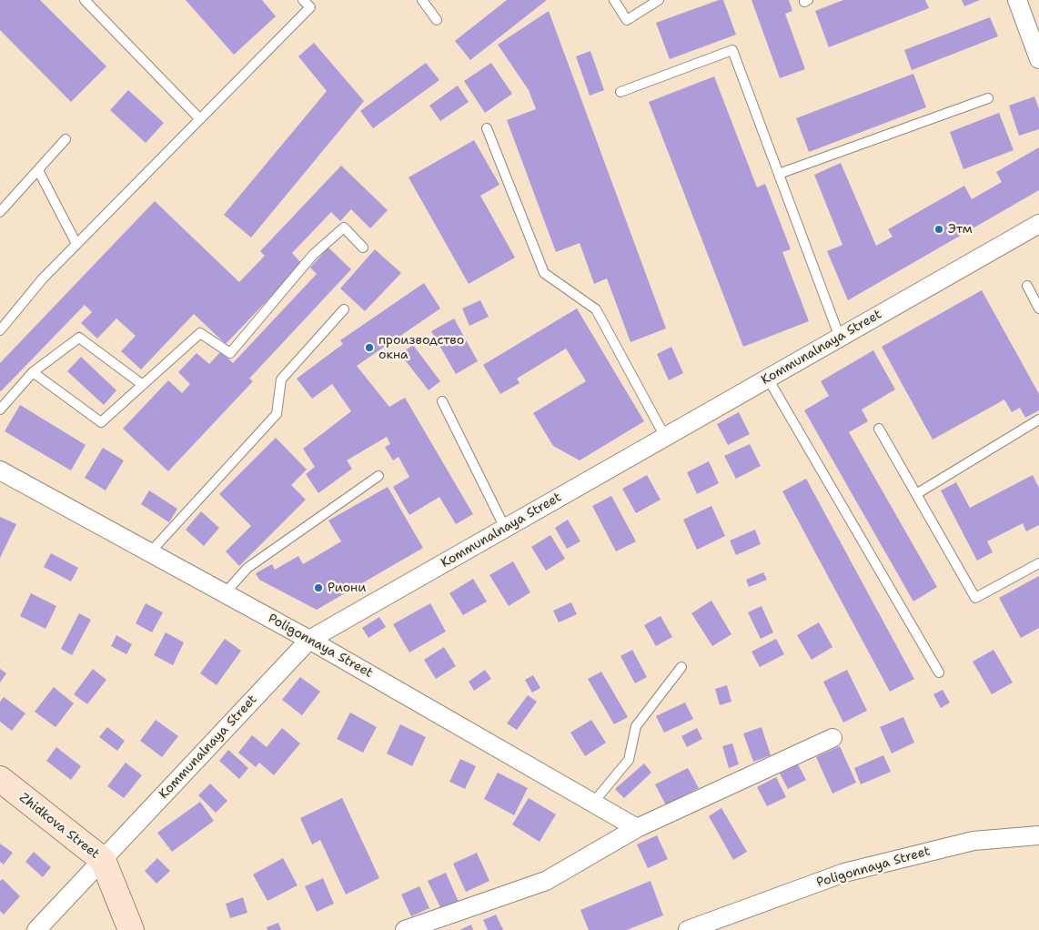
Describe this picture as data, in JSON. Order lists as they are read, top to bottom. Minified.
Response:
{"streets":{"main road":["Zhidkova Street"],"street":["Kommunalnaya Street","Poligonnaya Street"]},"crossings":[["Kommunalnaya Street","Poligonnaya Street"],["Kommunalnaya Street","Zhidkova Street"]],"places":["Этм","производство окна","Риони"]}
